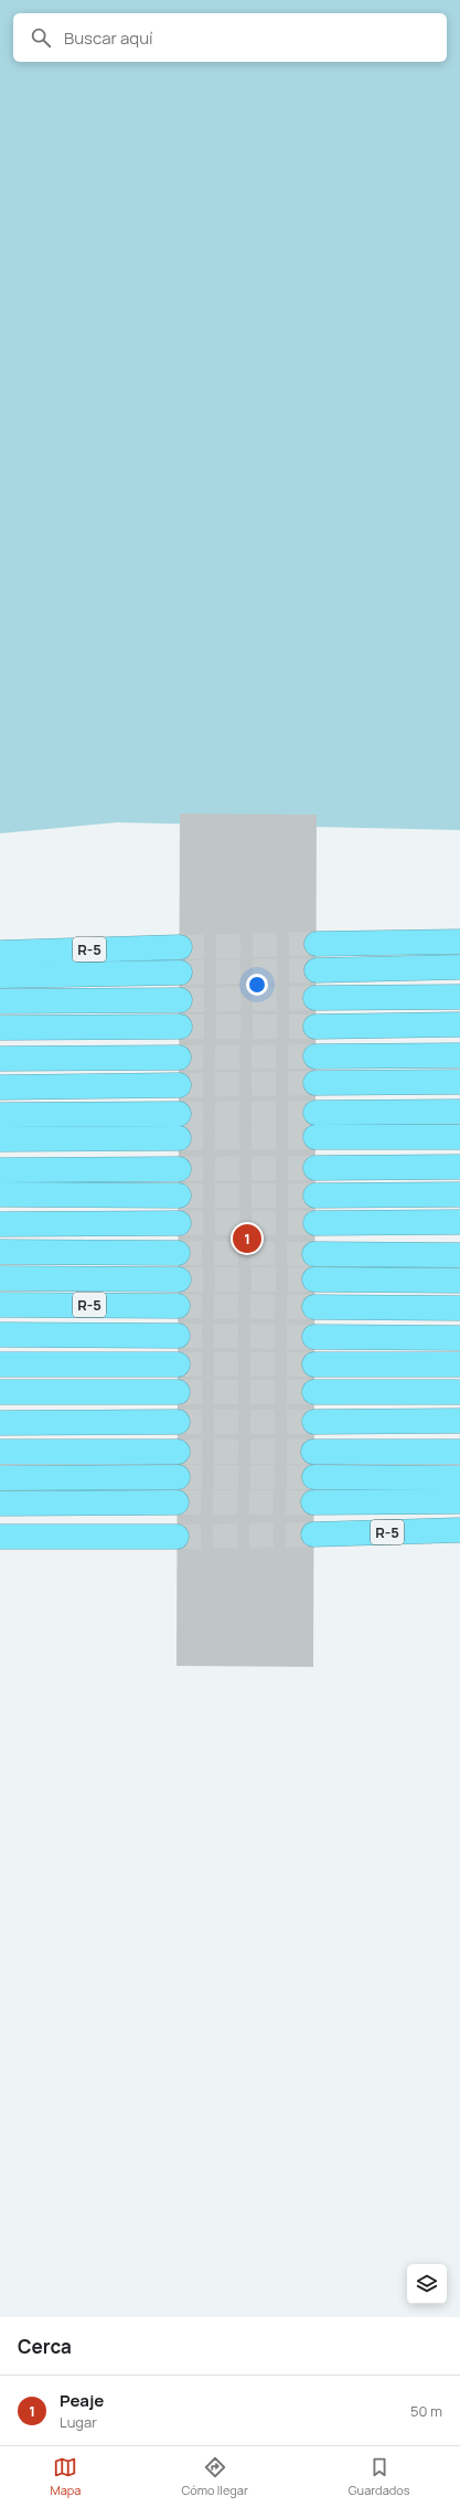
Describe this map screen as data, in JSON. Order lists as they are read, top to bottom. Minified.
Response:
{"streets":{"highway":["R-5"]},"page":{"search":"Buscar aquí","pins":"1","heading":"Cerca","list":[{"mark":"1","name":"Peaje","note":"Lugar","value":"50 m"}],"nav":["Mapa","Cómo llegar","Guardados"]}}
